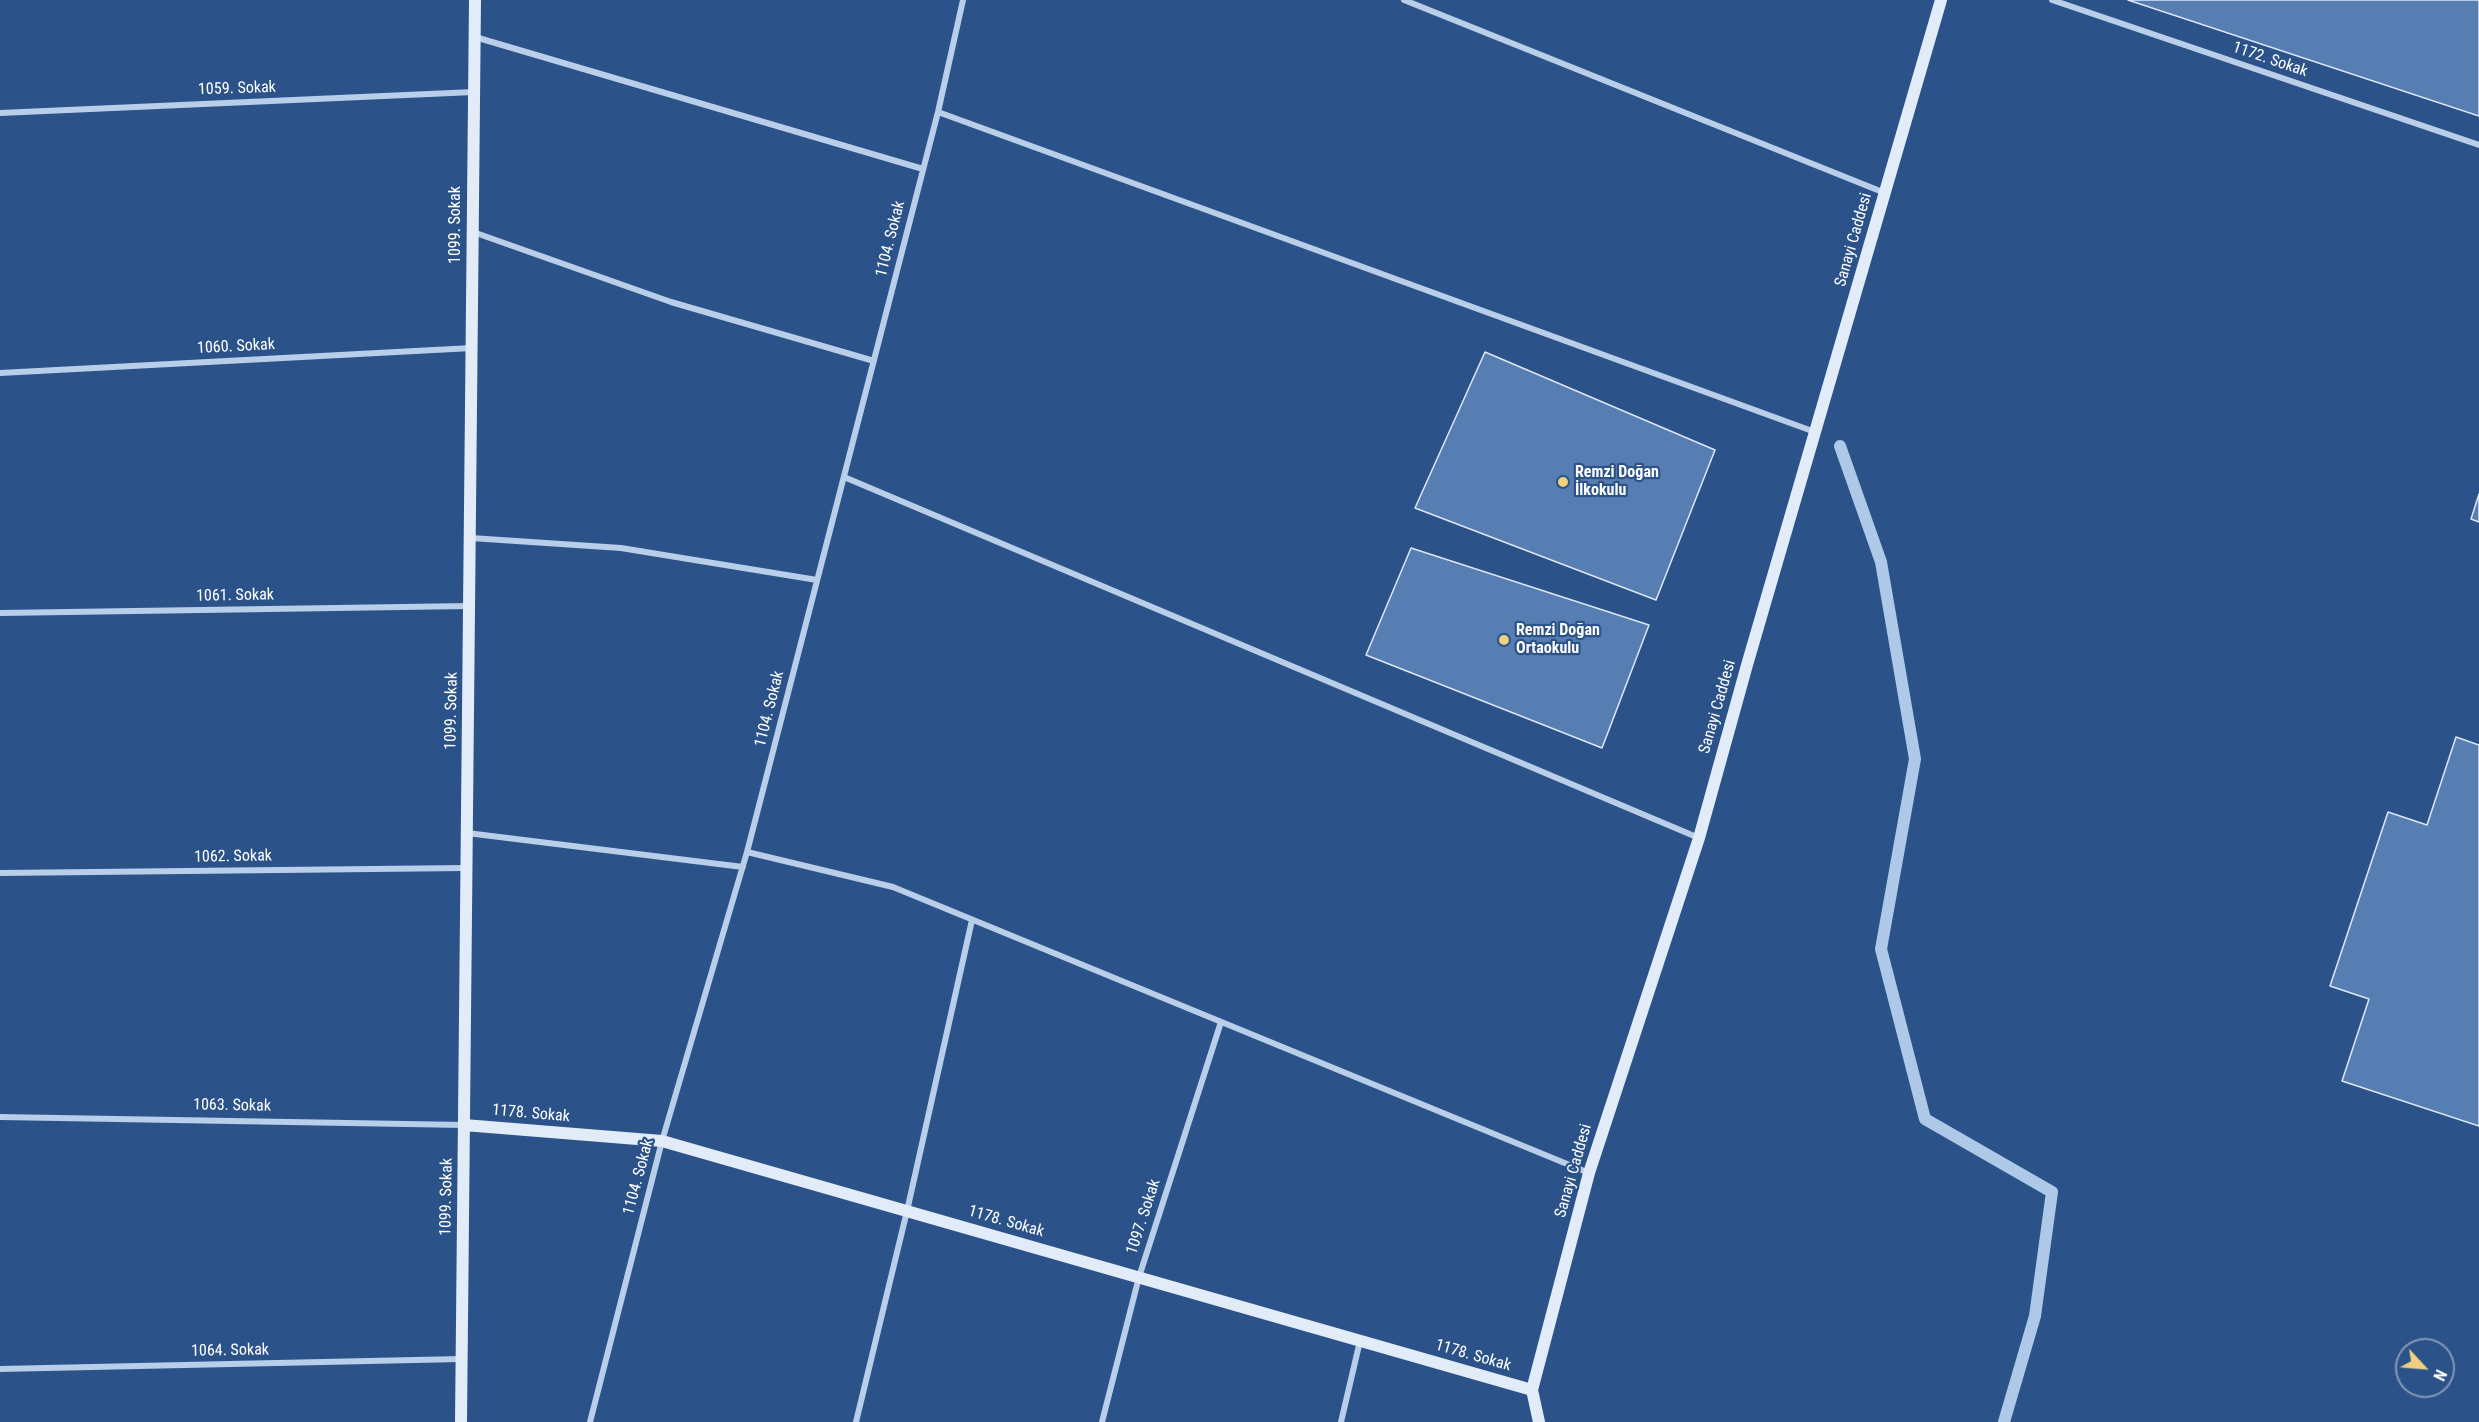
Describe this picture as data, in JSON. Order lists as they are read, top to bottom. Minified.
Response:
{"streets":{"street":["1172. Sokak","1059. Sokak","1099. Sokak","1104. Sokak","Sanayi Caddesi","1060. Sokak","1061. Sokak","1062. Sokak","1063. Sokak","1178. Sokak","1097. Sokak","1064. Sokak"]},"crossings":[["1059. Sokak","1099. Sokak"],["1099. Sokak","1060. Sokak"],["1099. Sokak","1061. Sokak"],["1099. Sokak","1062. Sokak"],["1099. Sokak","1063. Sokak"],["1099. Sokak","1178. Sokak"],["1099. Sokak","1064. Sokak"],["1104. Sokak","1178. Sokak"],["Sanayi Caddesi","1178. Sokak"],["1063. Sokak","1178. Sokak"],["1178. Sokak","1097. Sokak"]],"places":["Remzi Doğan İlkokulu","Remzi Doğan Ortaokulu"],"north":"bottom right"}
